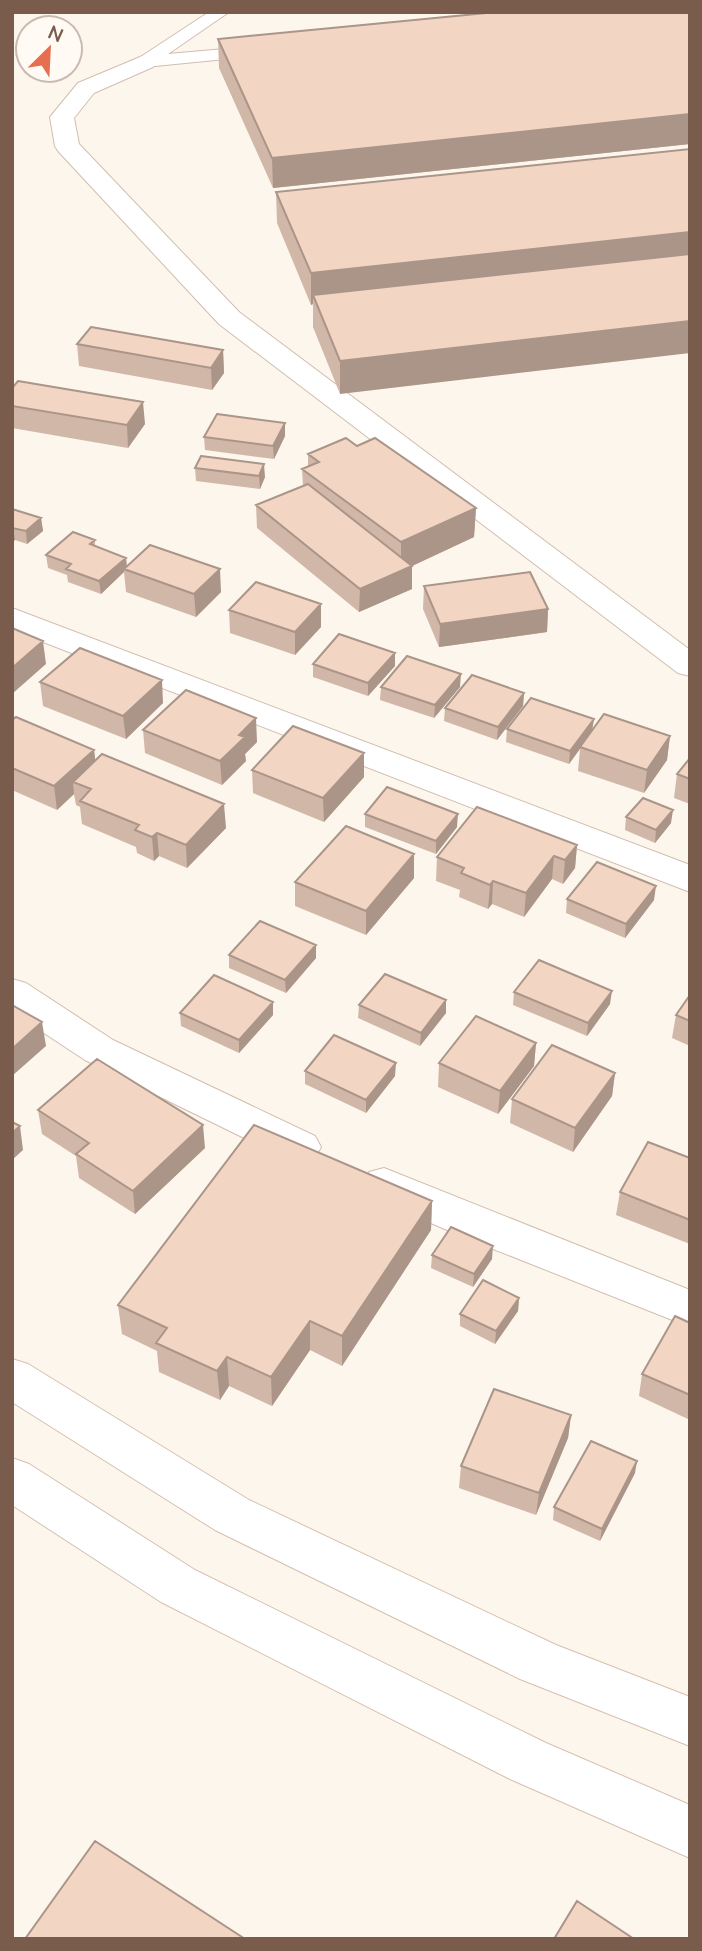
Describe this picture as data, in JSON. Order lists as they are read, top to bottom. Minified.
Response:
{"north":"top right"}
